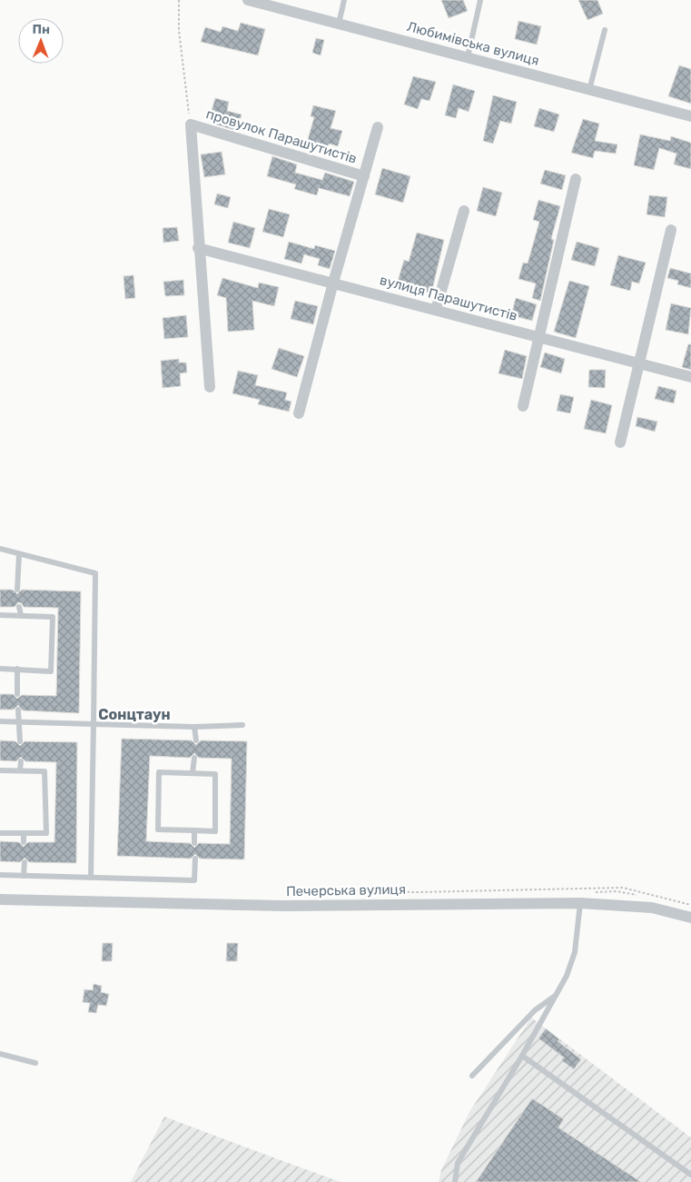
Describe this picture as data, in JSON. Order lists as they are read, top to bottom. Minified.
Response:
{"streets":{"street":["Любимівська вулиця","провулок Парашутистів","вулиця Парашутистів","Печерська вулиця"]},"districts":["Сонцтаун"],"north":"top"}
